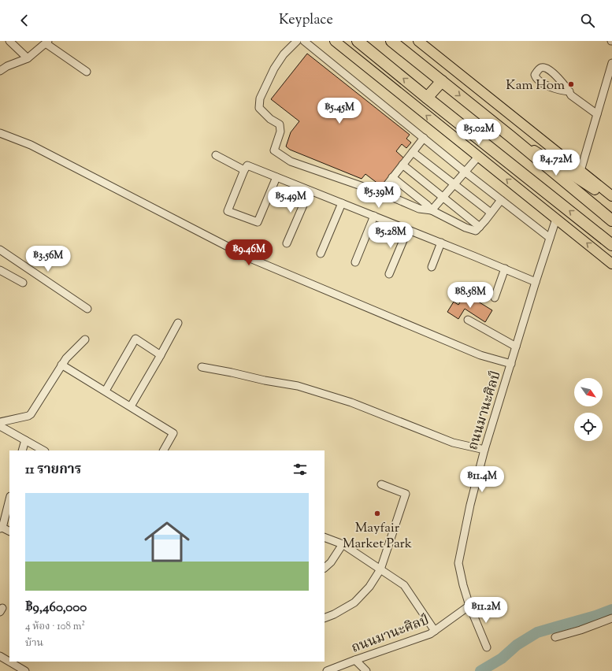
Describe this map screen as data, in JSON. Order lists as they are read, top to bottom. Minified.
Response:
{"streets":{"street":["ถนนมานะศิลป์"]},"places":["Kam Hom","Mayfair Market Park"],"north":"bottom right","page":{"header":"Keyplace","price":["฿5.45M","฿5.02M","฿4.72M","฿5.39M","฿5.49M","฿5.28M","฿9.46M","฿3.56M","฿8.58M","฿11.4M","฿11.2M"],"heading":"11 รายการ","list":[{"name":"฿9,460,000","note":"4 ห้อง · 108 m² · บ้าน"}]}}
